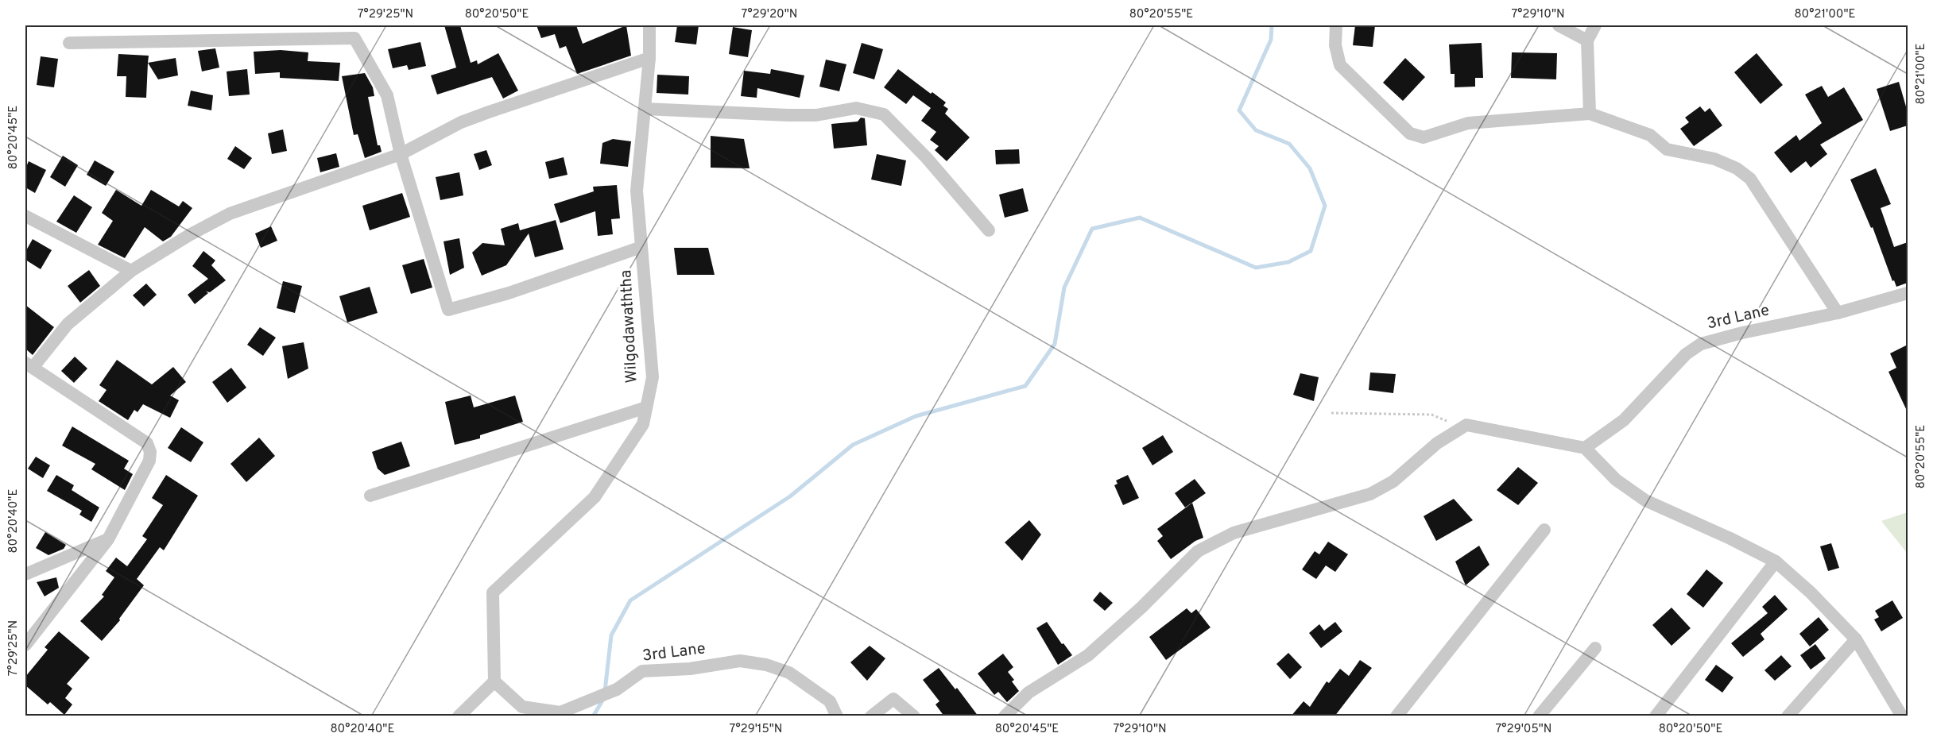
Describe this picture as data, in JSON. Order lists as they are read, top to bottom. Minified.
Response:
{"streets":{"street":["3rd Lane","Wilgodawaththa"]},"crossings":[["3rd Lane","Wilgodawaththa"]],"coordinates":["7°29'25\"N","80°20'50\"E","7°29'20\"N","80°20'55\"E","7°29'10\"N","80°21'00\"E","80°20'45\"E","80°20'40\"E","7°29'15\"N","7°29'05\"N"]}
